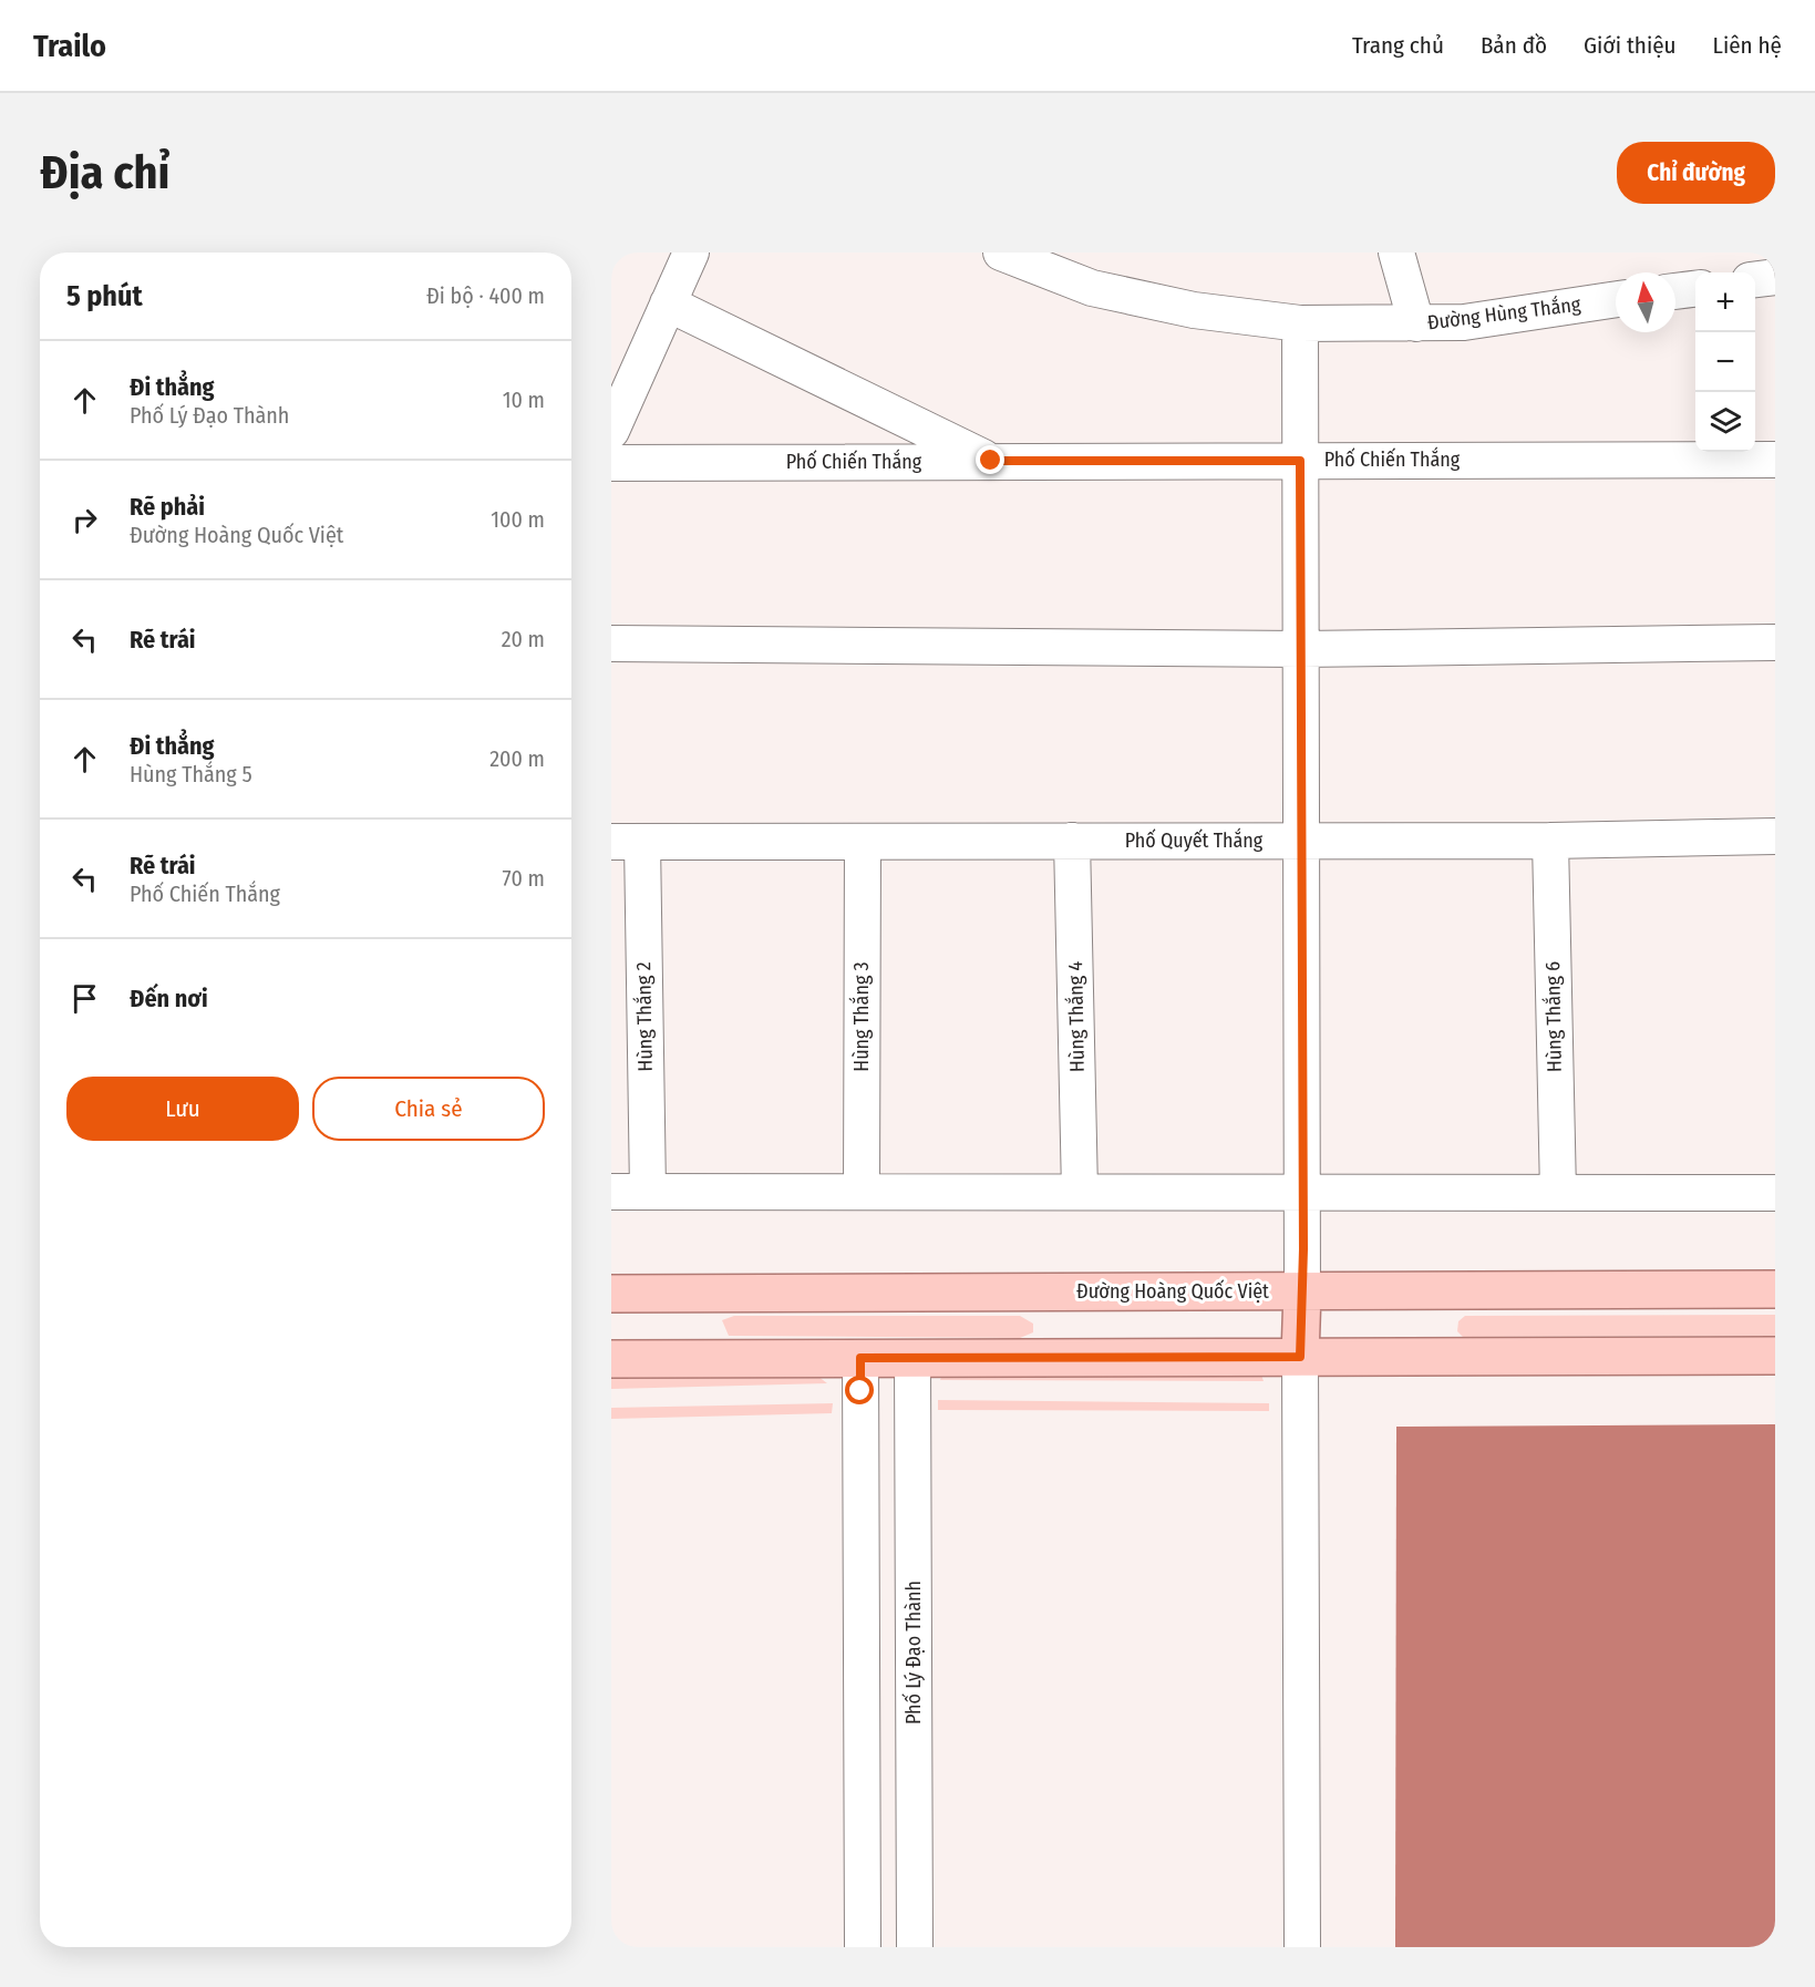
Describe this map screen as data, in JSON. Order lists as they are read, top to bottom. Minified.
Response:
{"streets":{"main road":["Đường Hoàng Quốc Việt"],"street":["Đường Hùng Thắng","Phố Chiến Thắng","Phố Quyết Thắng","Hùng Thắng 2","Hùng Thắng 3","Hùng Thắng 4","Hùng Thắng 6","Phố Lý Đạo Thành"]},"crossings":[["Phố Quyết Thắng","Hùng Thắng 2"],["Phố Quyết Thắng","Hùng Thắng 3"],["Phố Quyết Thắng","Hùng Thắng 4"],["Phố Quyết Thắng","Hùng Thắng 6"]],"north":"top","page":{"header":"Trailo","nav":["Trang chủ","Bản đồ","Giới thiệu","Liên hệ"],"buttons":["Chỉ đường",["Lưu","Chia sẻ"]],"title":"Địa chỉ","heading":["5 phút","Đi bộ · 400 m"],"map_buttons":["+","−"],"list":[["Đi thẳng","Phố Lý Đạo Thành","10 m"],["Rẽ phải","Đường Hoàng Quốc Việt","100 m"],["Rẽ trái","20 m"],["Đi thẳng","Hùng Thắng 5","200 m"],["Rẽ trái","Phố Chiến Thắng","70 m"],"Đến nơi"]}}
